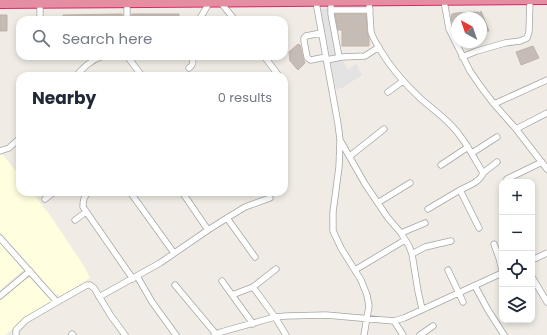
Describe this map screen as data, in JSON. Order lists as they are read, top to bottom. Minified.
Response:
{"north":"top left","page":{"search":"Search here","heading":["Nearby","0 results"],"map_buttons":["+","−"]}}
